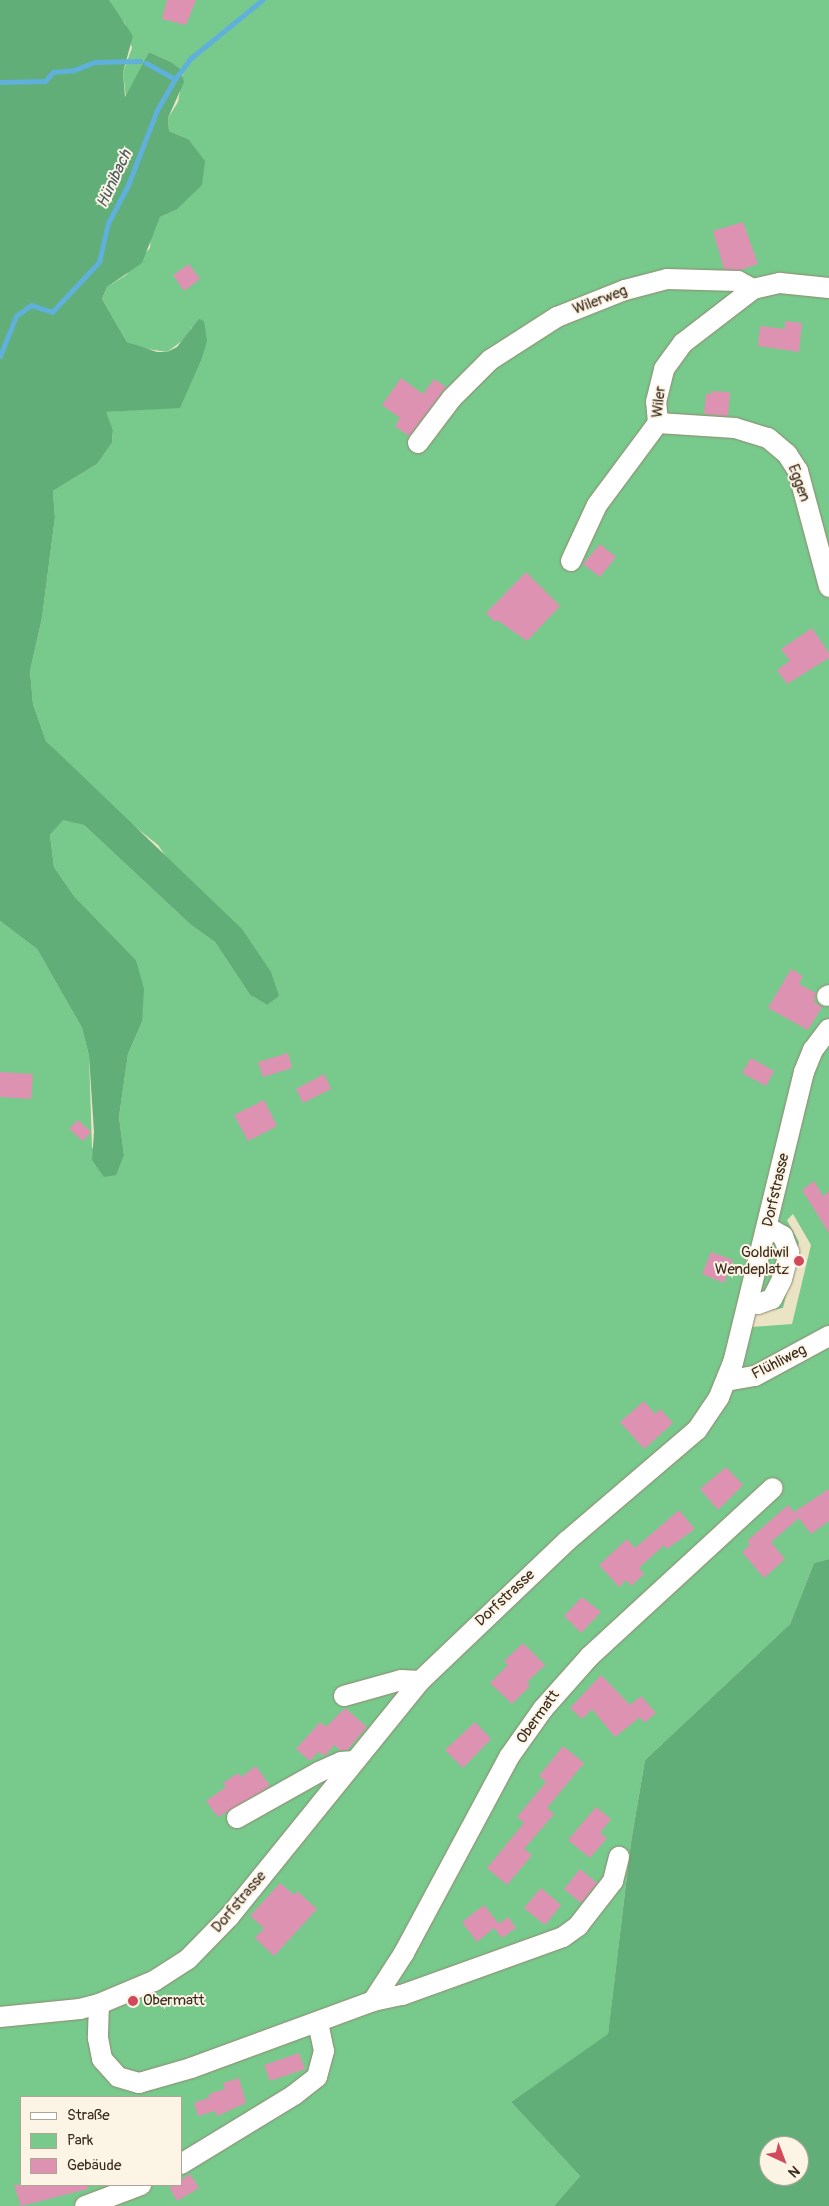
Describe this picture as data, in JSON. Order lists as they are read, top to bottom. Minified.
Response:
{"streets":{"street":["Wilerweg","Wiler","Eggen","Dorfstrasse","Flühliweg","Obermatt"]},"crossings":[["Wilerweg","Wiler"],["Wiler","Eggen"],["Dorfstrasse","Flühliweg"]],"water":["Hünibach"],"places":["Goldiwil Wendeplatz","Obermatt"],"legend":["Straße","Park","Gebäude"],"north":"bottom right"}
